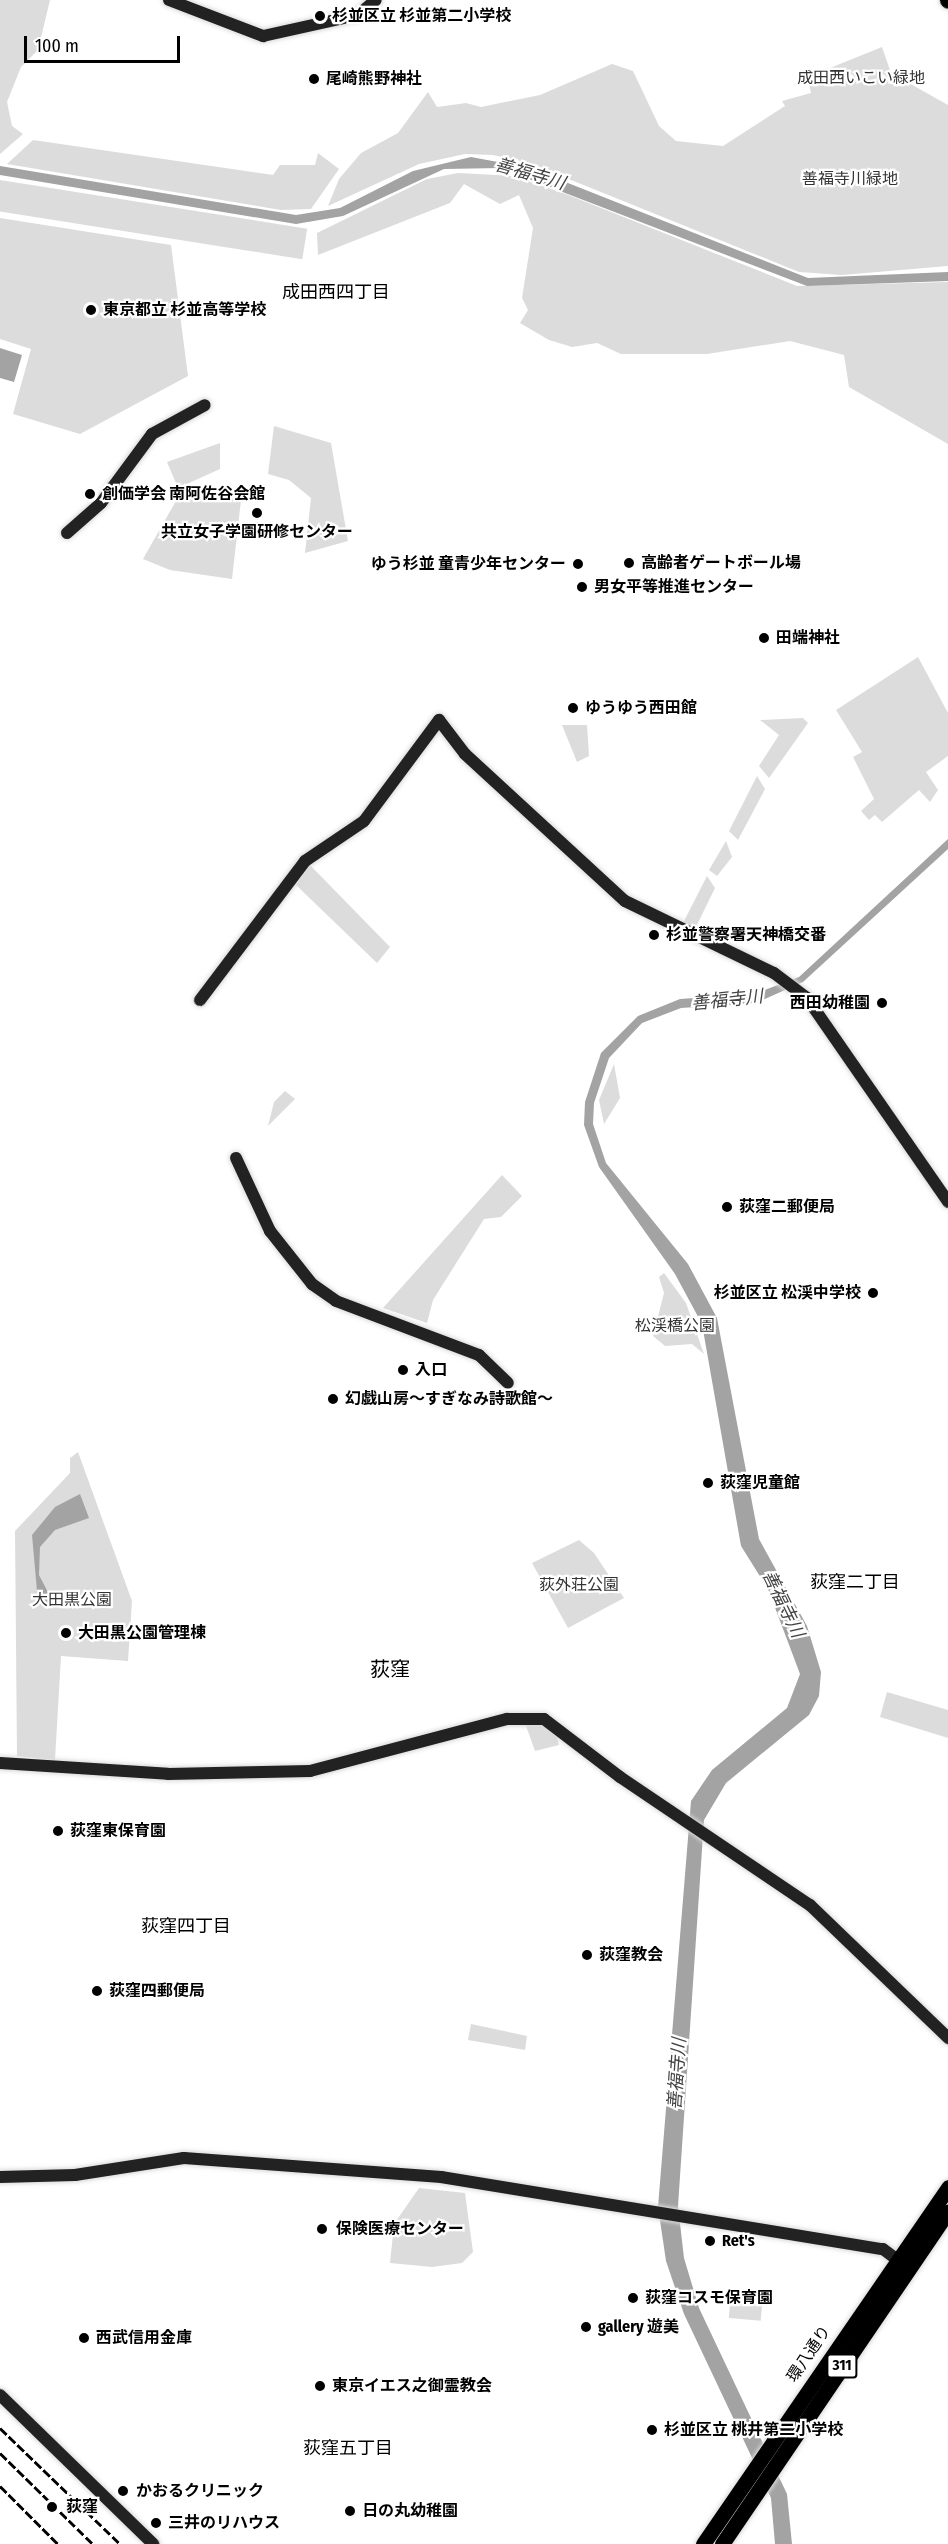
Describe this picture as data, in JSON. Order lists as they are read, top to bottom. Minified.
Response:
{"streets":{"main road":["環八通り","311"]},"districts":["成田西四丁目","荻窪二丁目","荻窪","荻窪四丁目","荻窪五丁目"],"water":["善福寺川"],"parks":["成田西いこい緑地","善福寺川緑地","松渓橋公園","荻外荘公園","大田黒公園"],"places":["杉並区立 杉並第二小学校","尾崎熊野神社","東京都立 杉並高等学校","創価学会 南阿佐谷会館","共立女子学園研修センター","高齢者ゲートボール場","ゆう杉並 童青少年センター","男女平等推進センター","田端神社","ゆうゆう西田館","杉並警察署天神橋交番","西田幼稚園","荻窪二郵便局","杉並区立 松渓中学校","入口","幻戯山房～すぎなみ詩歌館～","荻窪児童館","大田黒公園管理棟","荻窪東保育園","荻窪教会","荻窪四郵便局","保険医療センター","Ret's","荻窪コスモ保育園","gallery 遊美","西武信用金庫","東京イエス之御霊教会","杉並区立 桃井第二小学校","かおるクリニック","荻窪","日の丸幼稚園","三井のリハウス"],"scale_bar":"100 m"}
